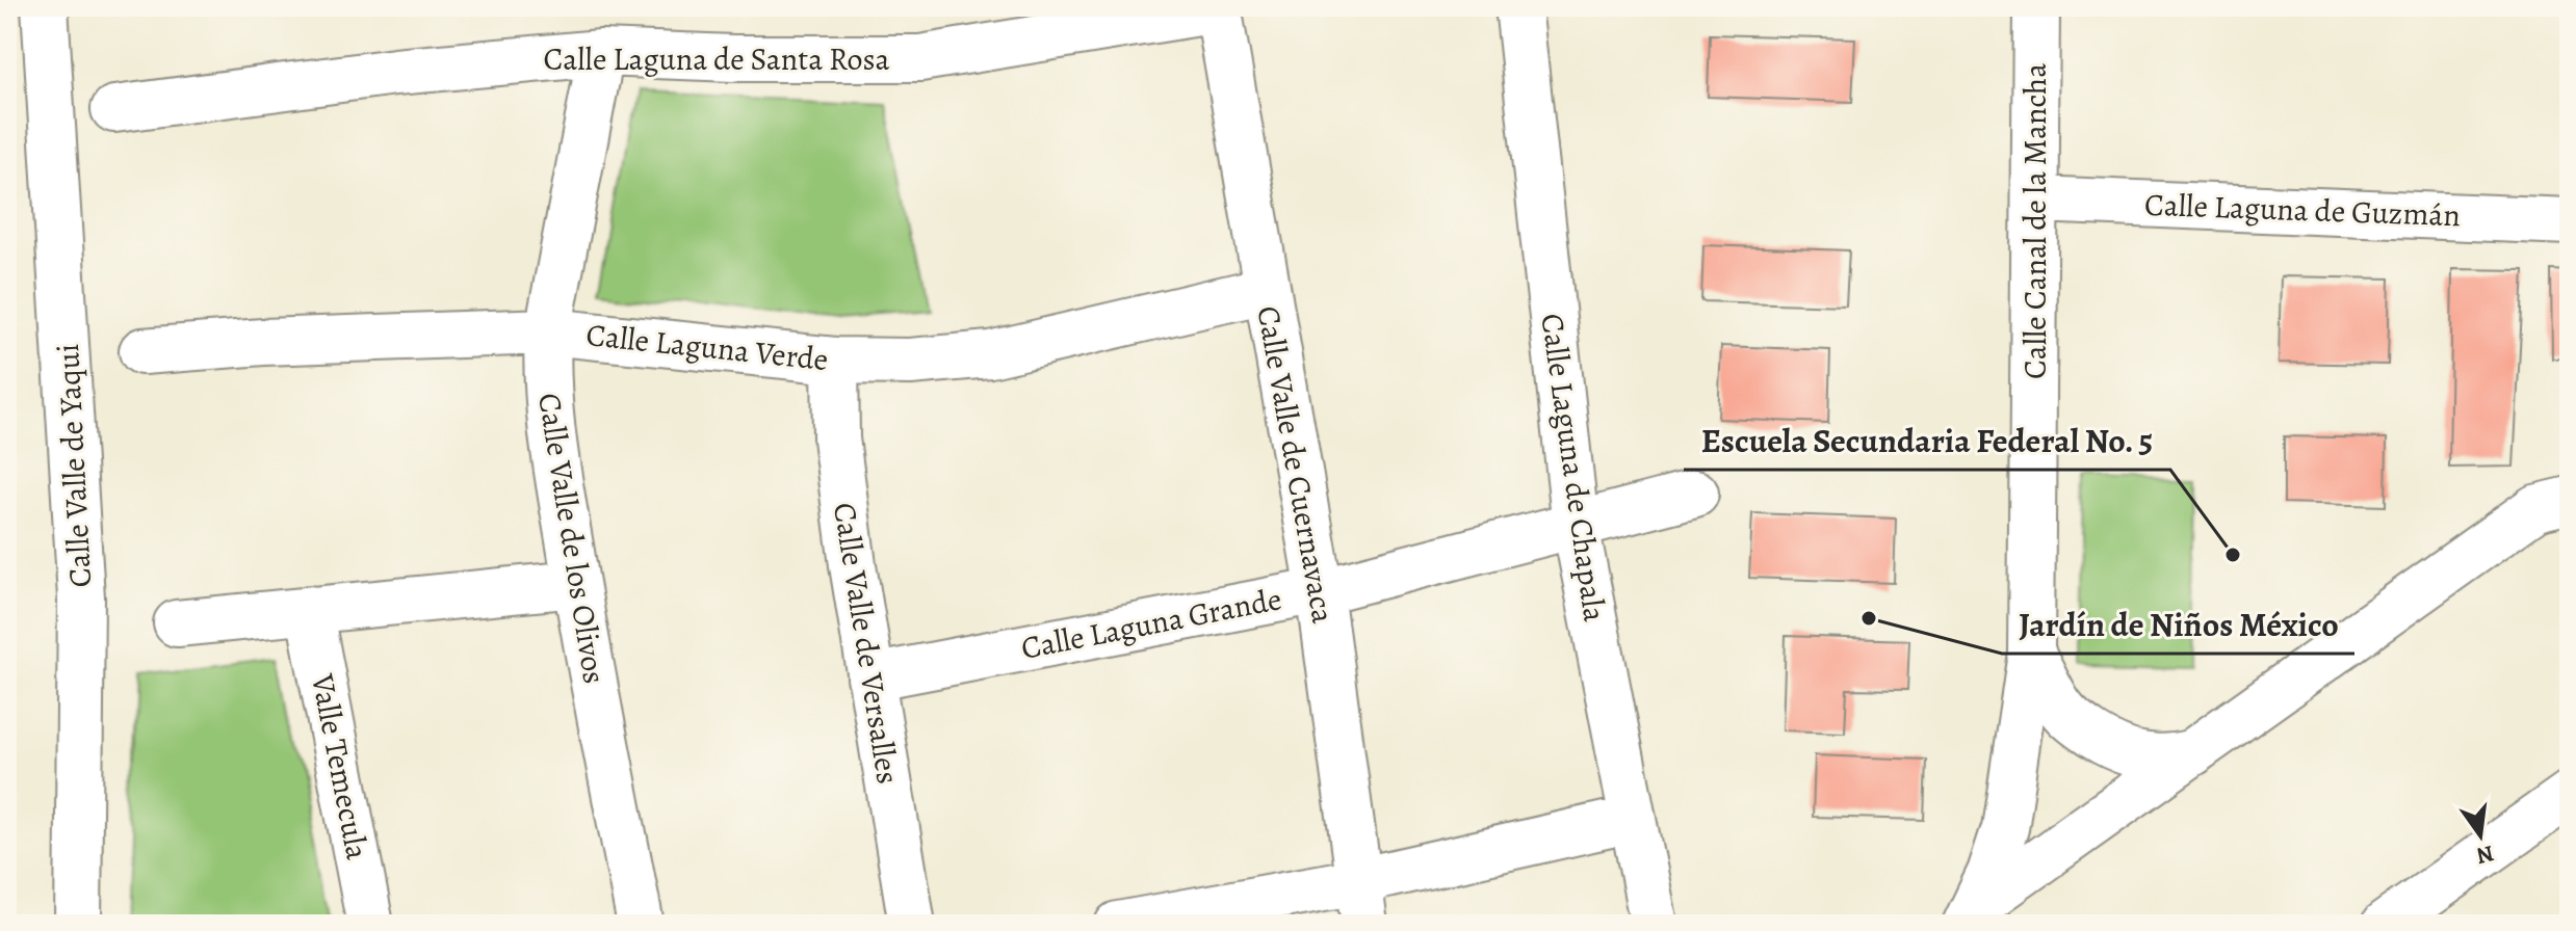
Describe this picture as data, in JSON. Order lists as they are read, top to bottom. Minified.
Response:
{"streets":{"street":["Calle Laguna de Santa Rosa","Calle Laguna de Guzmán","Calle Canal de la Mancha","Calle Laguna Verde","Calle Valle de Cuernavaca","Calle Valle de Yaqui","Calle Laguna de Chapala","Calle Valle de los Olivos","Calle Laguna Grande","Calle Valle de Versalles","Valle Temecula"]},"crossings":[["Calle Laguna de Santa Rosa","Calle Valle de Cuernavaca"],["Calle Laguna de Santa Rosa","Calle Valle de los Olivos"],["Calle Laguna de Guzmán","Calle Canal de la Mancha"],["Calle Laguna Verde","Calle Valle de Cuernavaca"],["Calle Laguna Verde","Calle Valle de los Olivos"],["Calle Laguna Verde","Calle Valle de Versalles"],["Calle Valle de Cuernavaca","Calle Laguna Grande"],["Calle Laguna de Chapala","Calle Laguna Grande"],["Calle Laguna Grande","Calle Valle de Versalles"]],"places":["Escuela Secundaria Federal No. 5","Jardín de Niños México"],"north":"bottom"}
